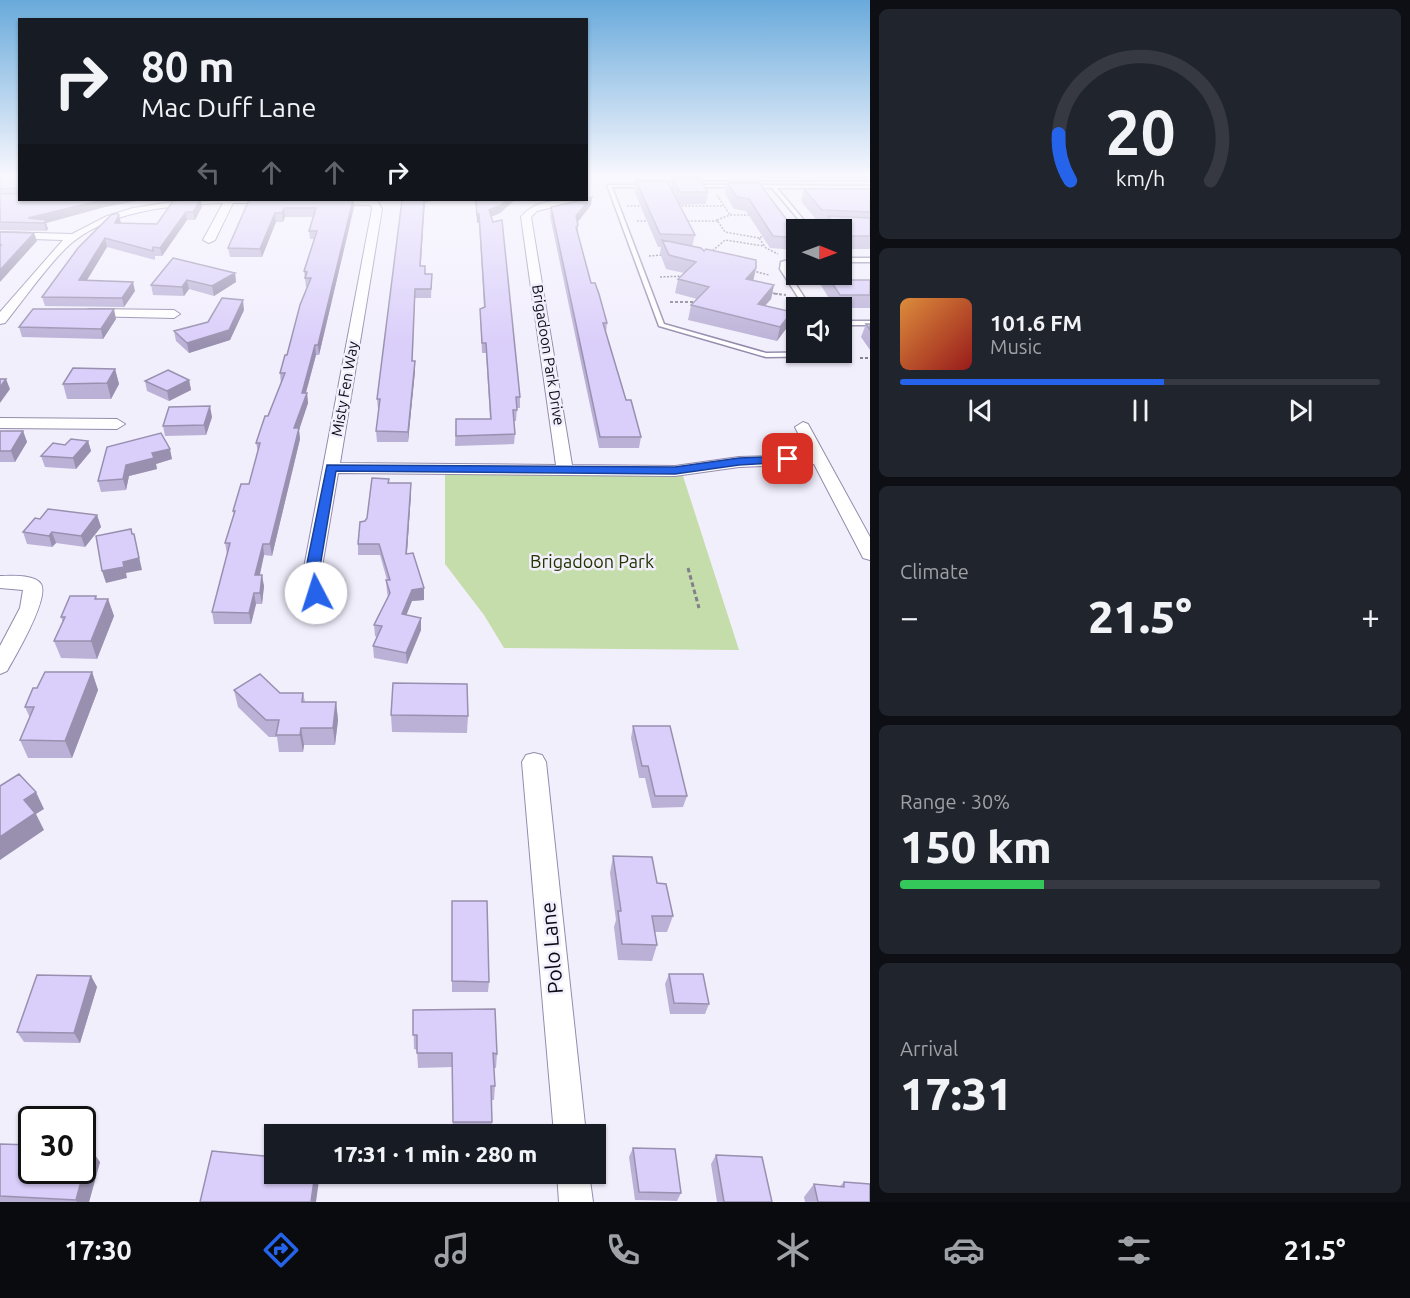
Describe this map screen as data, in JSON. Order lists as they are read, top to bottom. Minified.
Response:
{"streets":{"street":["Brigadoon Park Drive","Misty Fen Way","Polo Lane"]},"parks":["Brigadoon Park"],"north":"right","page":{"turn":["80 m","Mac Duff Lane"],"song":["101.6 FM","Music"],"tile":["Climate",["Range · 30%","150 km"],["Arrival","17:31"]],"heat":["−","21.5°","+"],"limit":"30","trip":"17:31 · 1 min · 280 m","tabs":["17:30","21.5°"],"gauge":["20","km/h"]}}
